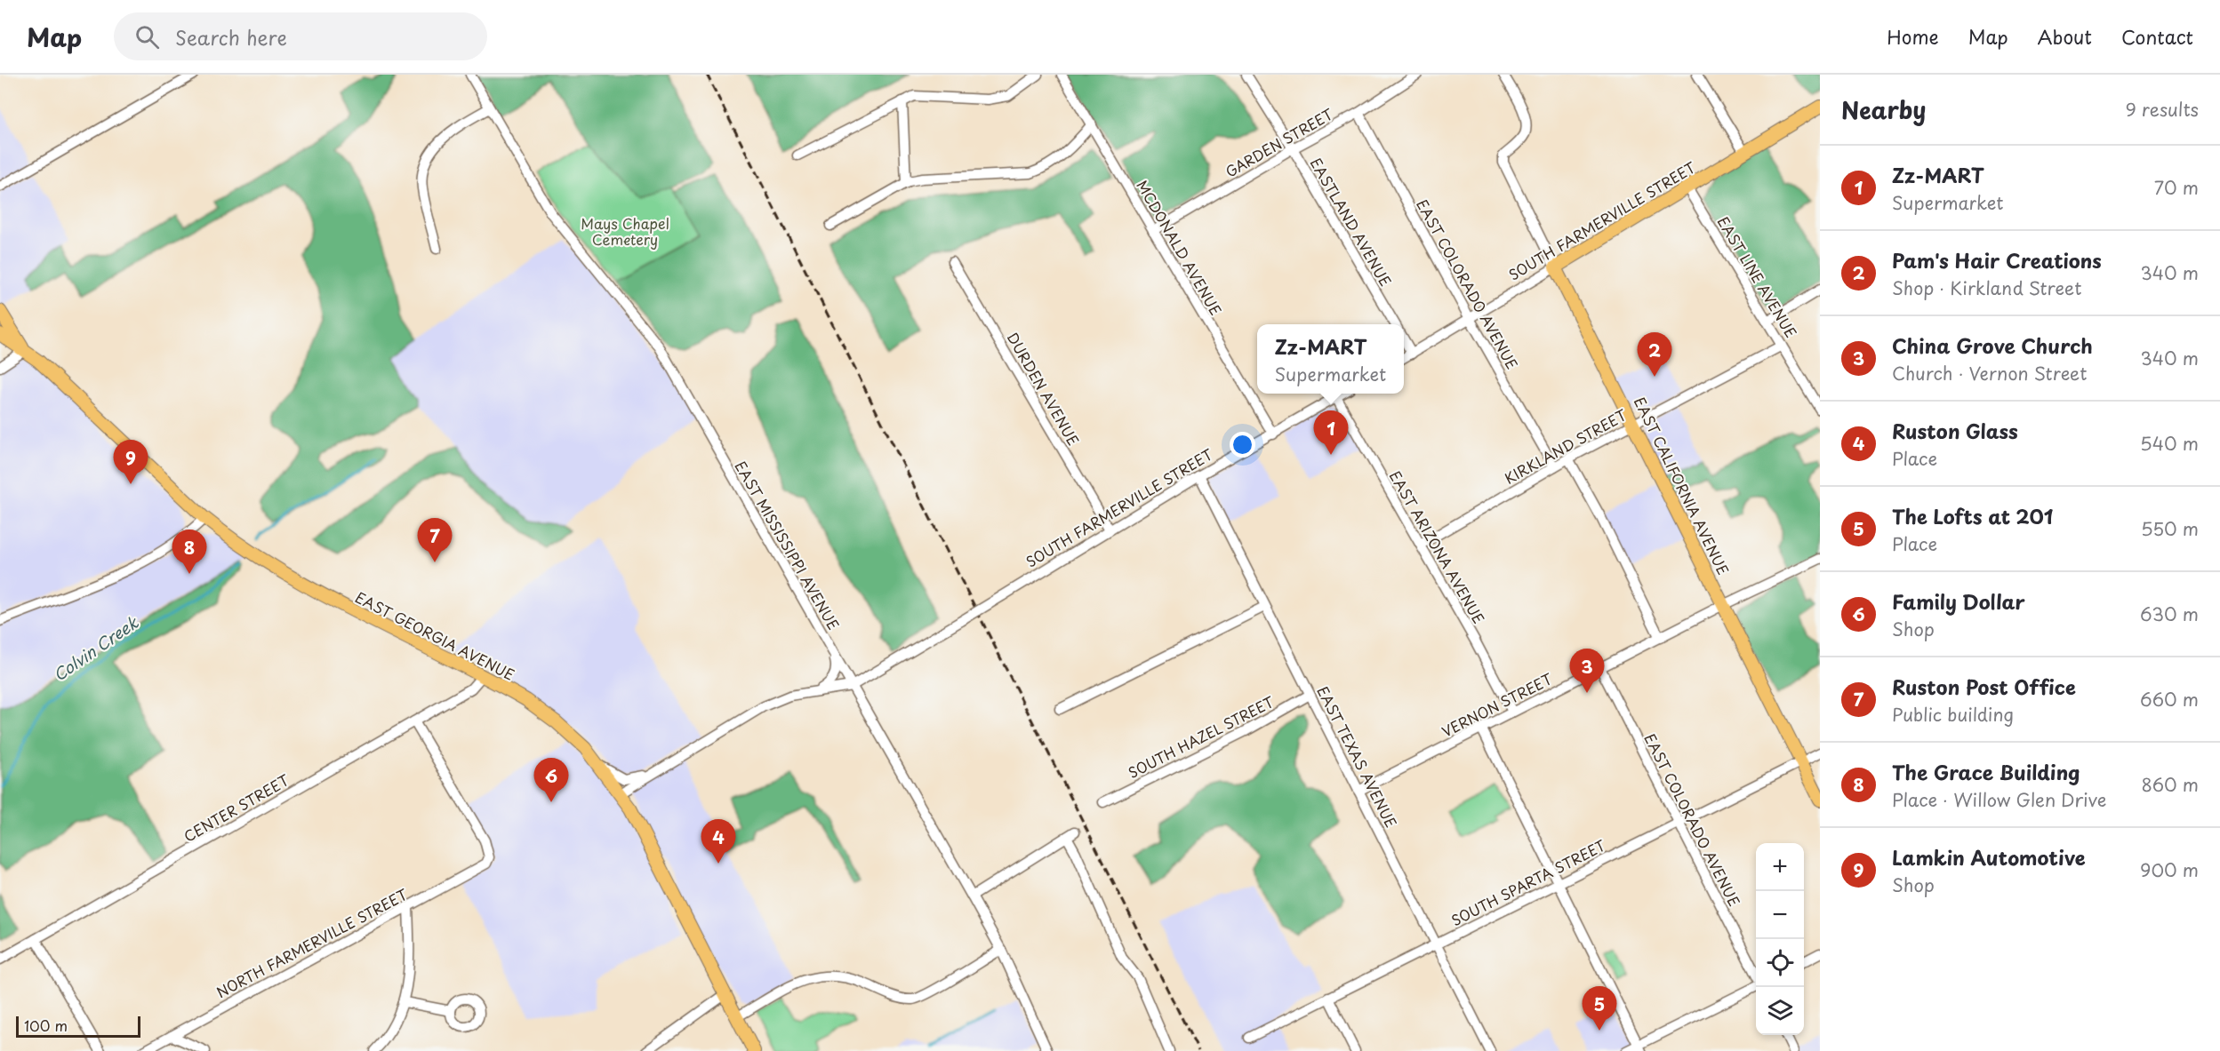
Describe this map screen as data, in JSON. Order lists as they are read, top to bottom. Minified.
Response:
{"streets":{"main road":["SOUTH FARMERVILLE STREET","EAST CALIFORNIA AVENUE","EAST GEORGIA AVENUE"],"street":["GARDEN STREET","EASTLAND AVENUE","MCDONALD AVENUE","EAST LINE AVENUE","EAST COLORADO AVENUE","DURDEN AVENUE","KIRKLAND STREET","EAST MISSISSIPPI AVENUE","EAST ARIZONA AVENUE","VERNON STREET","SOUTH HAZEL STREET","EAST TEXAS AVENUE","CENTER STREET","SOUTH SPARTA STREET","NORTH FARMERVILLE STREET"]},"crossings":[["GARDEN STREET","EASTLAND AVENUE"],["GARDEN STREET","MCDONALD AVENUE"],["GARDEN STREET","EAST COLORADO AVENUE"],["SOUTH FARMERVILLE STREET","MCDONALD AVENUE"],["SOUTH FARMERVILLE STREET","EAST LINE AVENUE"],["SOUTH FARMERVILLE STREET","EAST COLORADO AVENUE"],["SOUTH FARMERVILLE STREET","DURDEN AVENUE"],["SOUTH FARMERVILLE STREET","EAST CALIFORNIA AVENUE"],["SOUTH FARMERVILLE STREET","EAST MISSISSIPPI AVENUE"],["SOUTH FARMERVILLE STREET","EAST ARIZONA AVENUE"],["SOUTH FARMERVILLE STREET","EAST TEXAS AVENUE"],["EAST LINE AVENUE","KIRKLAND STREET"],["EAST COLORADO AVENUE","KIRKLAND STREET"],["EAST COLORADO AVENUE","VERNON STREET"],["EAST COLORADO AVENUE","SOUTH SPARTA STREET"],["KIRKLAND STREET","EAST CALIFORNIA AVENUE"],["KIRKLAND STREET","EAST ARIZONA AVENUE"],["EAST CALIFORNIA AVENUE","VERNON STREET"],["EAST CALIFORNIA AVENUE","SOUTH SPARTA STREET"],["EAST ARIZONA AVENUE","VERNON STREET"],["EAST GEORGIA AVENUE","CENTER STREET"],["VERNON STREET","EAST TEXAS AVENUE"],["SOUTH HAZEL STREET","EAST TEXAS AVENUE"],["EAST TEXAS AVENUE","SOUTH SPARTA STREET"],["CENTER STREET","NORTH FARMERVILLE STREET"]],"water":["Colvin Creek"],"parks":["Mays Chapel Cemetery"],"scale_bar":"100 m","page":{"header":"Map","search":"Search here","nav":["Home","Map","About","Contact"],"heading":["Nearby","9 results"],"list":[{"mark":"1","name":"Zz-MART","note":"Supermarket","value":"70 m"},{"mark":"2","name":"Pam's Hair Creations","note":"Shop · Kirkland Street","value":"340 m"},{"mark":"3","name":"China Grove Church","note":"Church · Vernon Street","value":"340 m"},{"mark":"4","name":"Ruston Glass","note":"Place","value":"540 m"},{"mark":"5","name":"The Lofts at 201","note":"Place","value":"550 m"},{"mark":"6","name":"Family Dollar","note":"Shop","value":"630 m"},{"mark":"7","name":"Ruston Post Office","note":"Public building","value":"660 m"},{"mark":"8","name":"The Grace Building","note":"Place · Willow Glen Drive","value":"860 m"},{"mark":"9","name":"Lamkin Automotive","note":"Shop","value":"900 m"}],"popup":["Zz-MART","Supermarket"],"pins":["2","1","9","7","8","3","6","4","5"],"map_buttons":["+","−"],"scale":"100 m"}}
